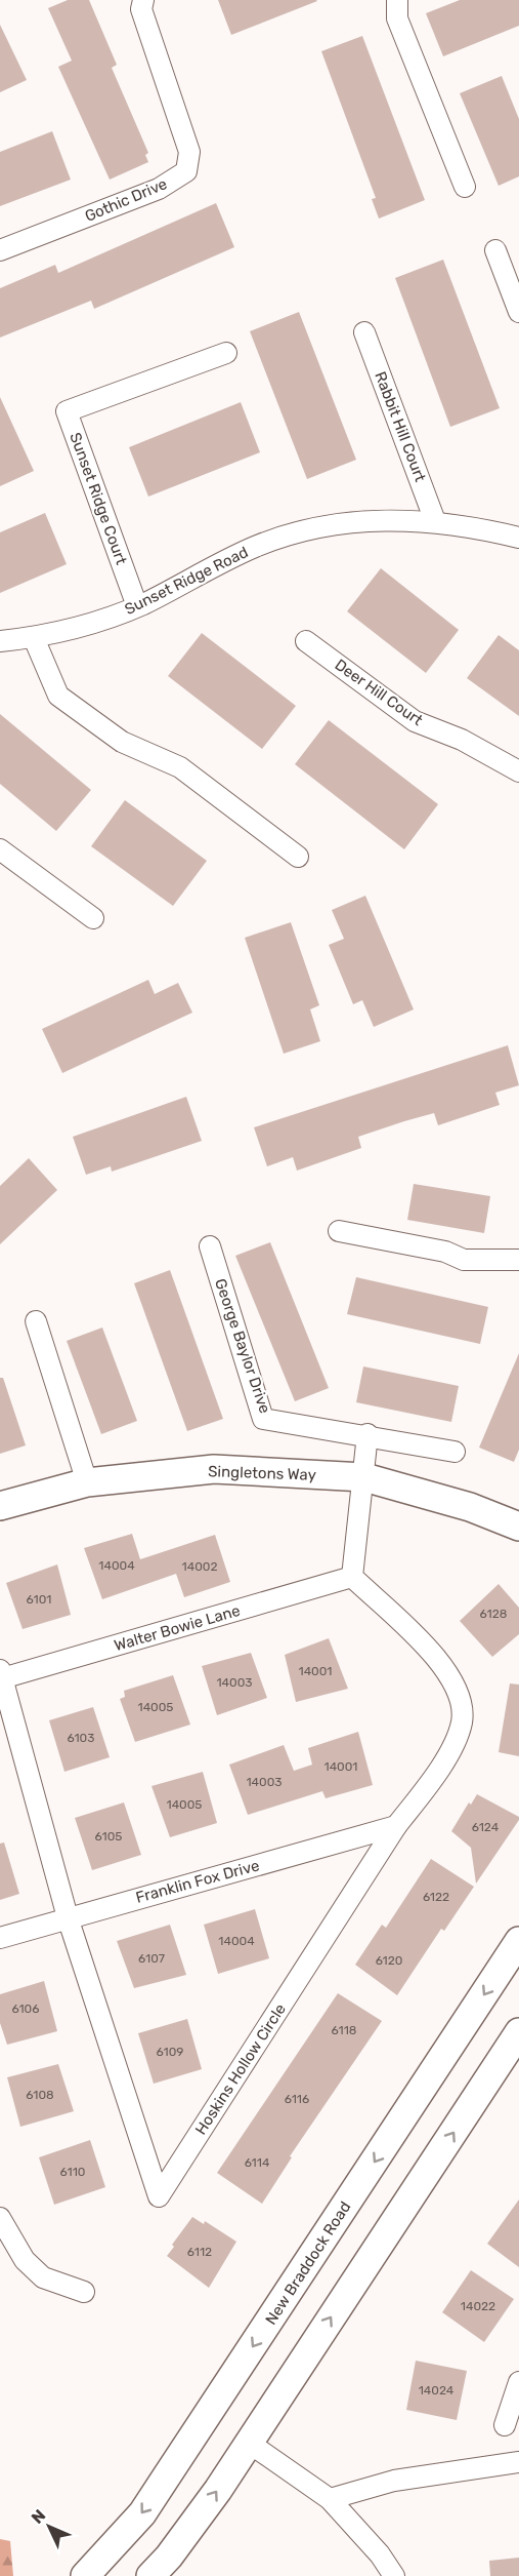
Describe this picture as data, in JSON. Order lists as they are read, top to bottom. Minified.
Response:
{"streets":{"main road":["Singletons Way","New Braddock Road"],"street":["Gothic Drive","Rabbit Hill Court","Sunset Ridge Court","Sunset Ridge Road","Deer Hill Court","George Baylor Drive","Walter Bowie Lane","Franklin Fox Drive","Hoskins Hollow Circle"]},"crossings":[["Rabbit Hill Court","Sunset Ridge Road"],["Sunset Ridge Court","Sunset Ridge Road"],["Walter Bowie Lane","Hoskins Hollow Circle"],["Franklin Fox Drive","Hoskins Hollow Circle"]],"house_numbers":["14004","14002","6101","6128","14001","14003","14005","6103","14001","14003","14005","6124","6105","6122","14004","6107","6120","6106","6118","6109","6108","6116","6114","6110","6112","14022","14024"],"north":"top left"}
